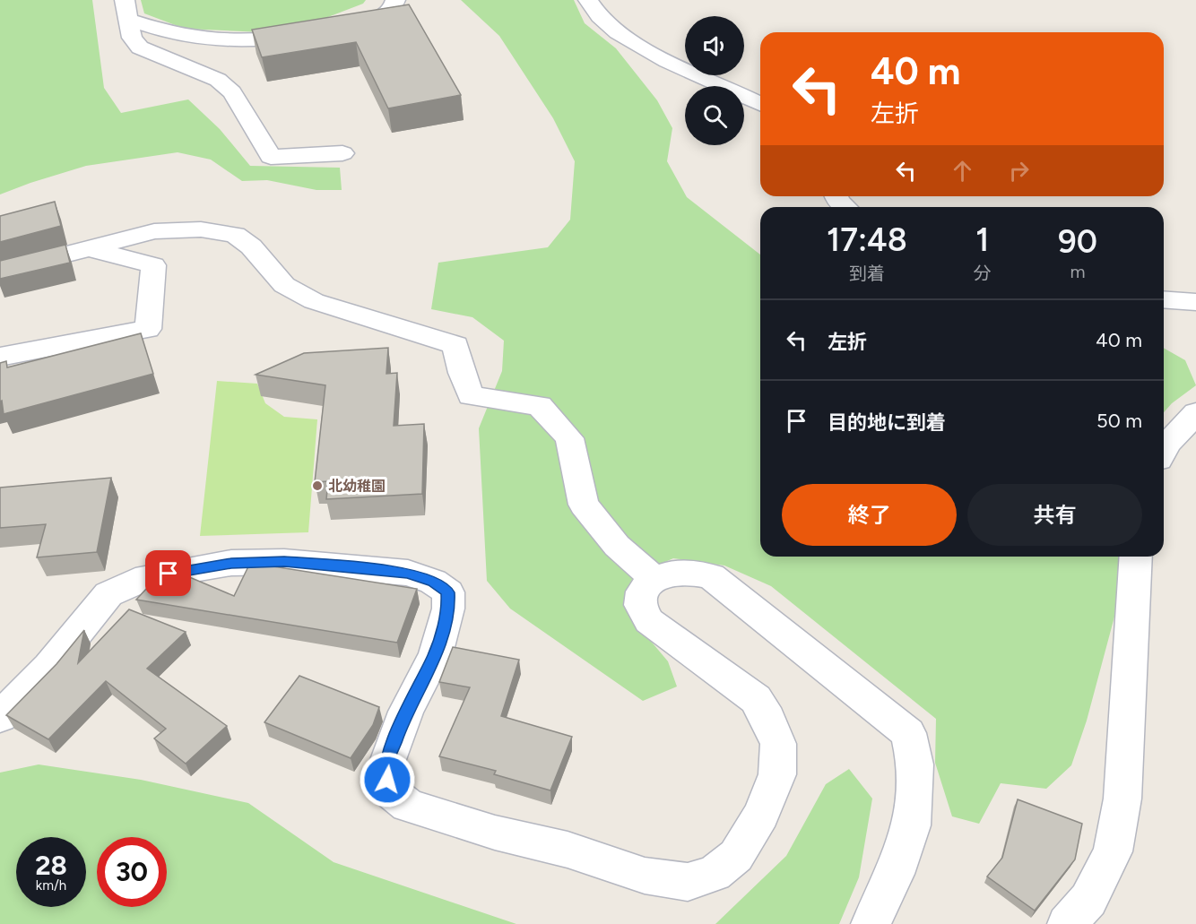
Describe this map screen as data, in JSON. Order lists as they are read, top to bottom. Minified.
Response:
{"places":["北幼稚園"],"page":{"turn":["40 m","左折"],"eta":["17:48","到着","1","分","90","m"],"list":[{"name":"左折","value":"40 m"},{"name":"目的地に到着","value":"50 m"}],"buttons":["終了","共有"],"speed":"28 km/h","limit":"30"}}
